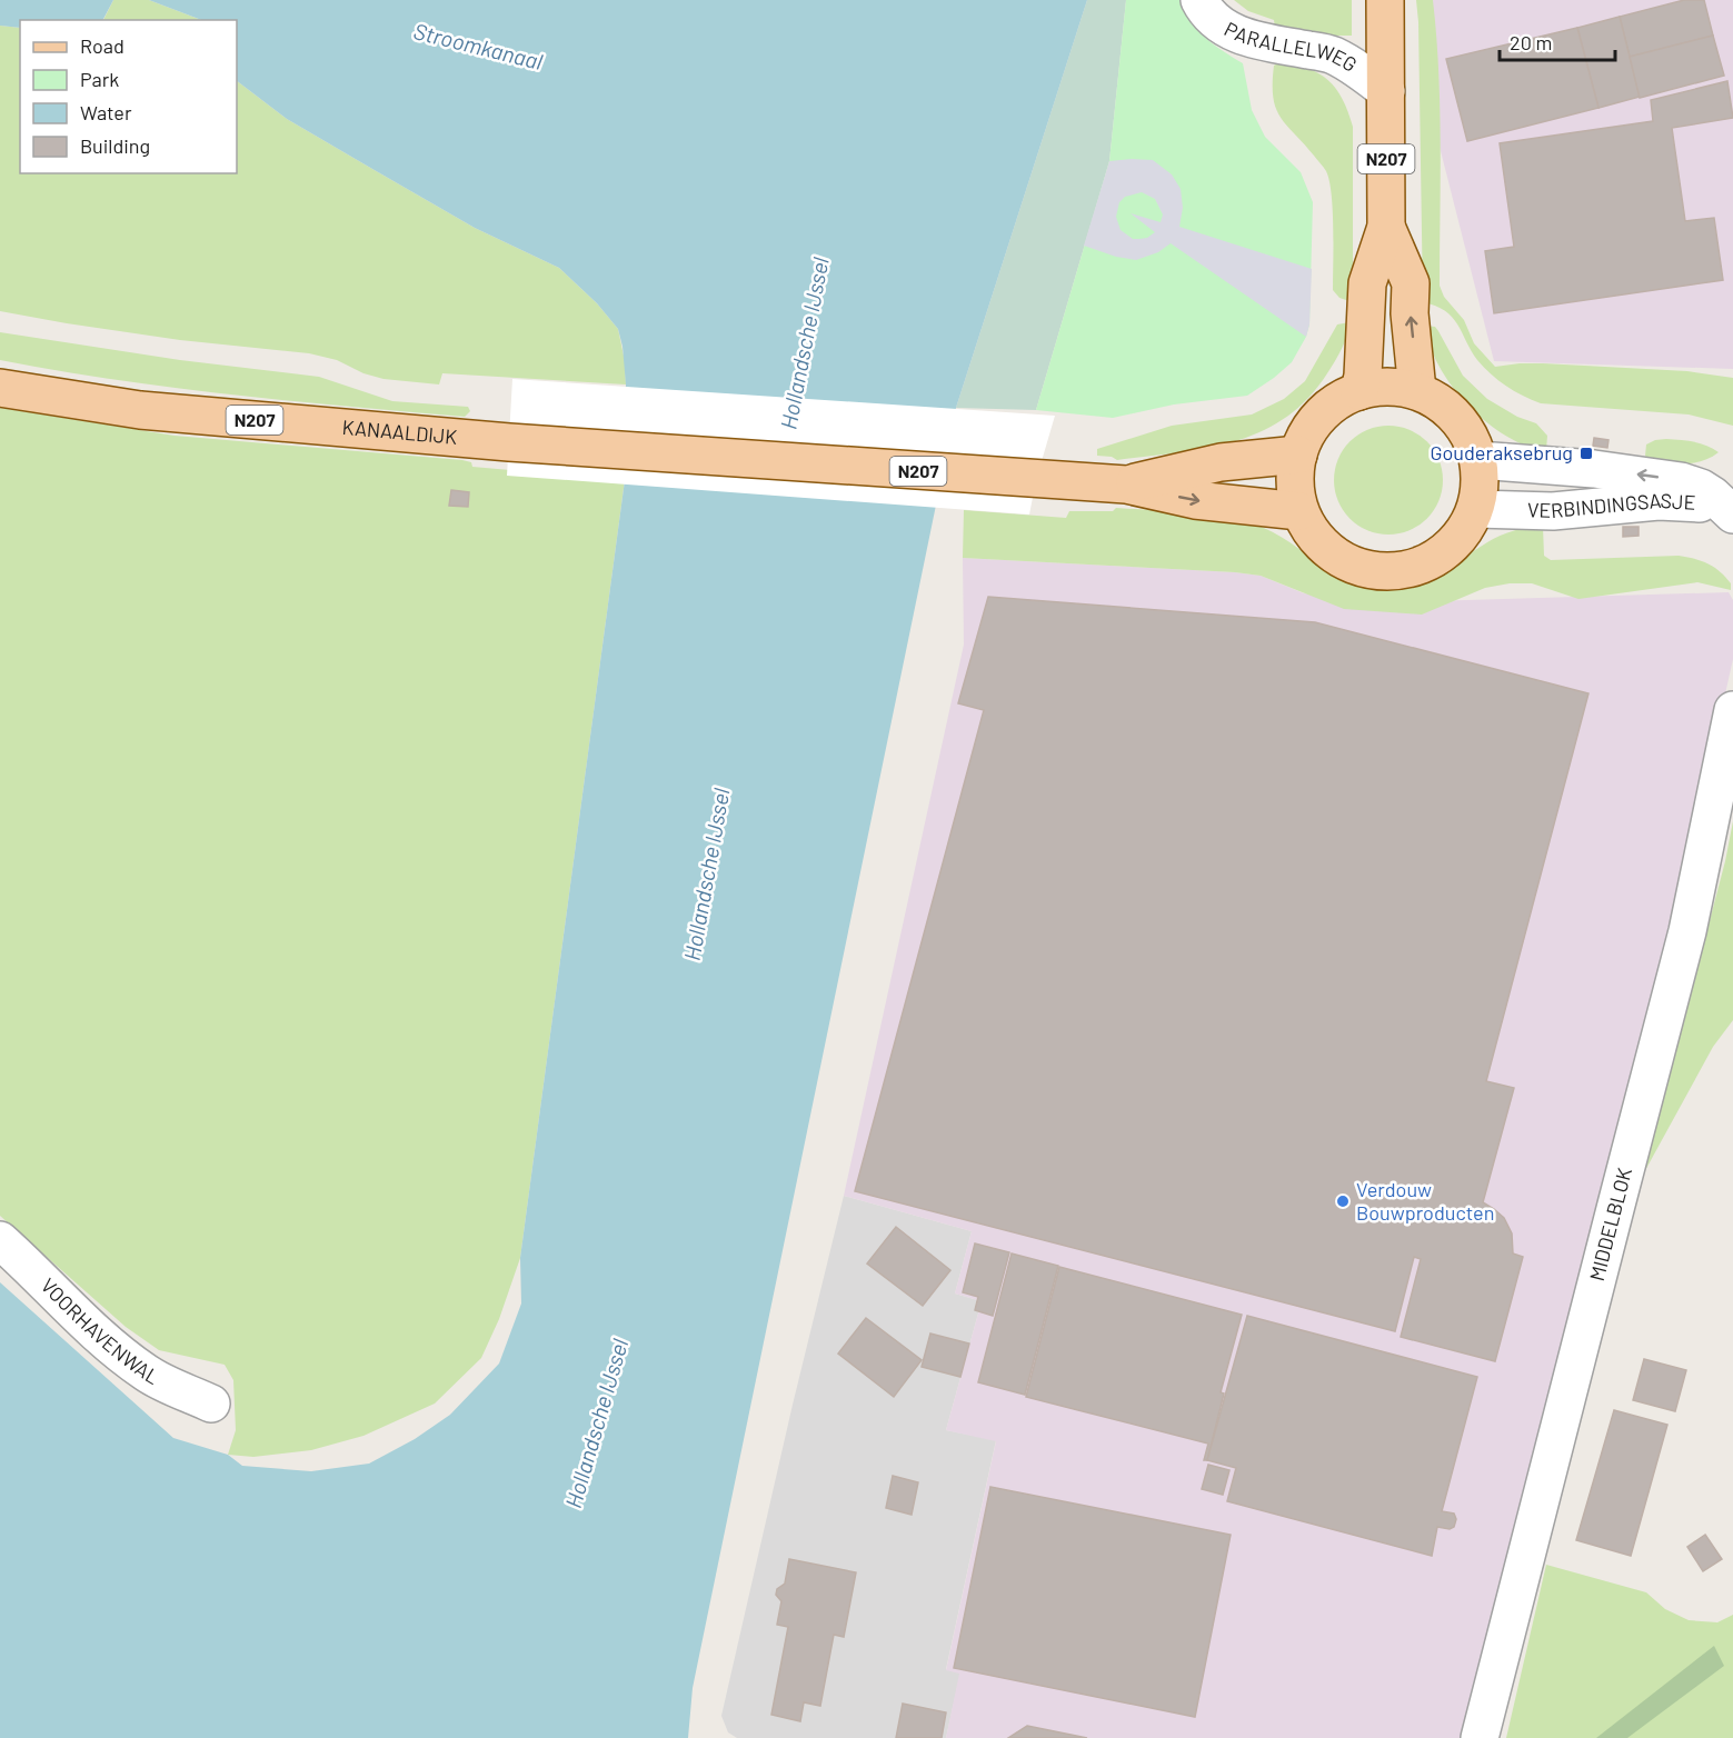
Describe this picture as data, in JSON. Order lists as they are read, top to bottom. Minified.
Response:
{"streets":{"main road":["N207","KANAALDIJK"],"street":["PARALLELWEG","VERBINDINGSASJE","MIDDELBLOK","VOORHAVENWAL"]},"crossings":[["PARALLELWEG","N207"],["N207","KANAALDIJK"],["N207","VERBINDINGSASJE"]],"water":["Stroomkanaal","Hollandsche IJssel"],"places":{"transit":["Gouderaksebrug"],"other":["Verdouw Bouwproducten"]},"legend":["Road","Park","Water","Building"],"scale_bar":"20 m"}
